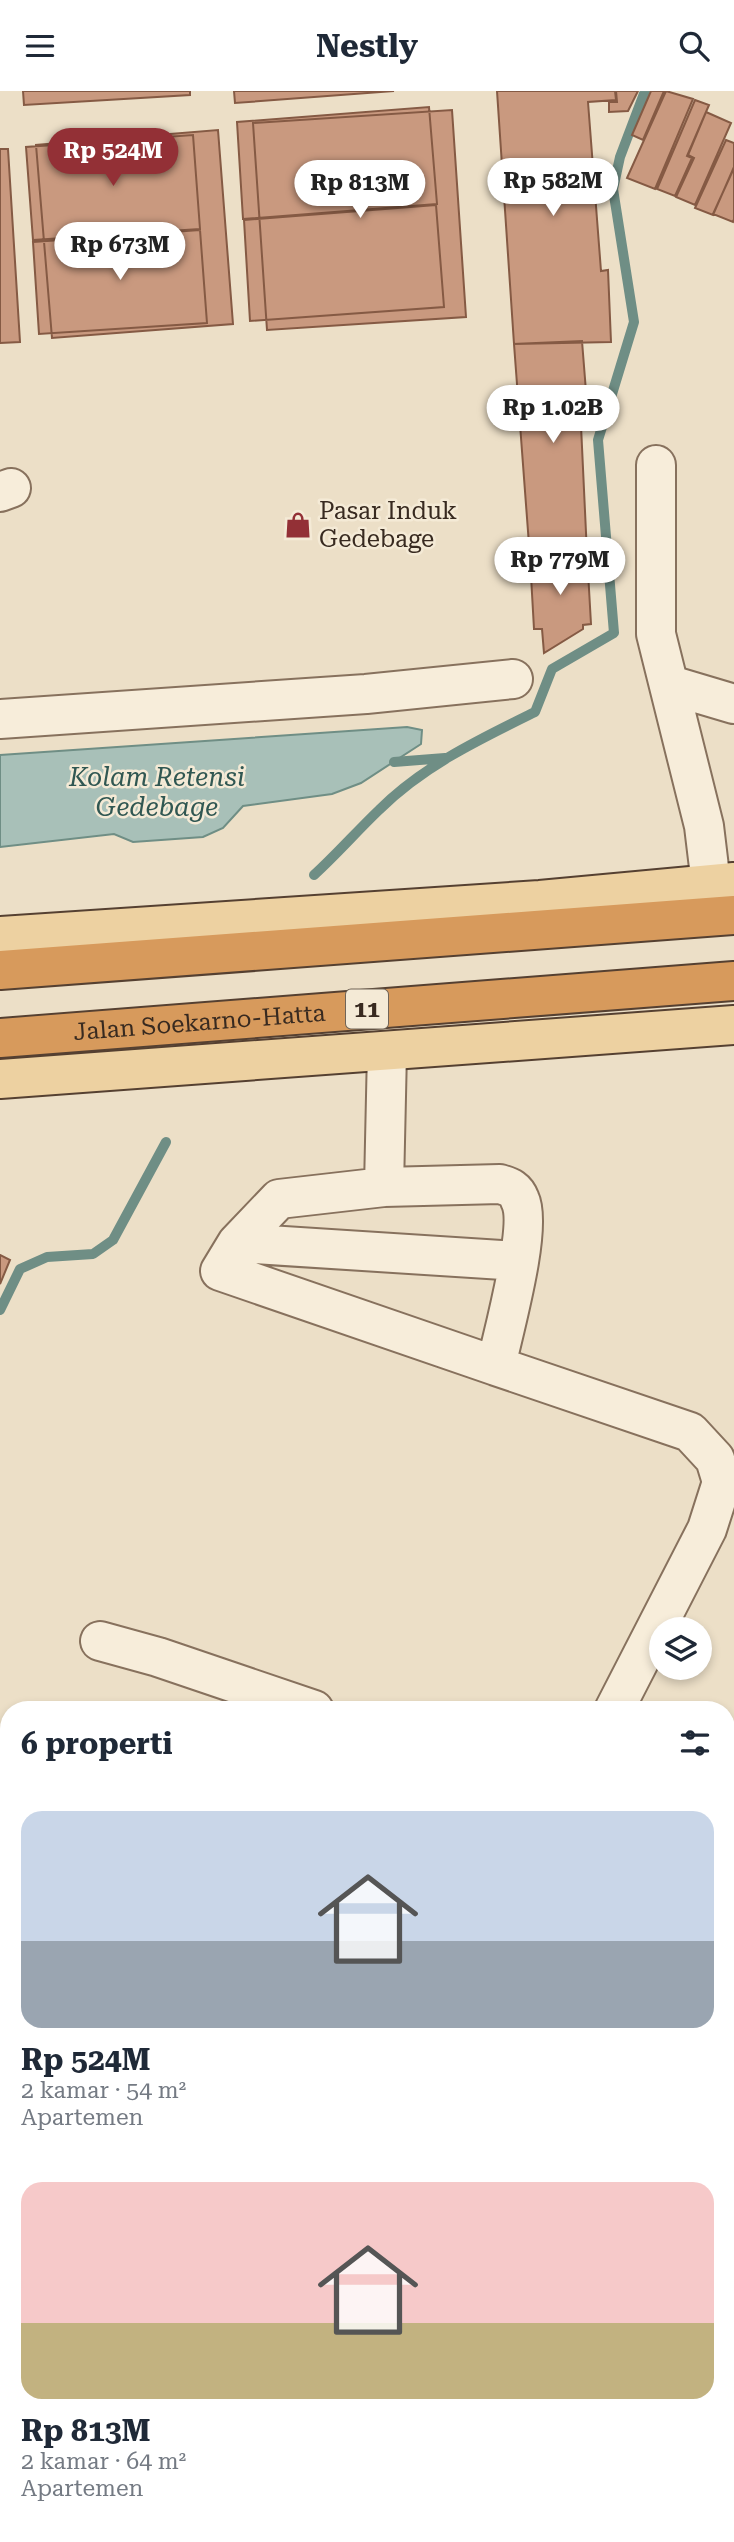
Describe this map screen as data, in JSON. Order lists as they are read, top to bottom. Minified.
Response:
{"streets":{"highway":["11","Jalan Soekarno-Hatta"]},"water":["Kolam Retensi Gedebage"],"places":{"shop":["Pasar Induk Gedebage"]},"page":{"header":"Nestly","price":["Rp 524M","Rp 582M","Rp 813M","Rp 673M","Rp 1.02B","Rp 779M"],"heading":"6 properti","list":[{"name":"Rp 524M","note":"2 kamar · 54 m² · Apartemen"},{"name":"Rp 813M","note":"2 kamar · 64 m² · Apartemen"}]}}
